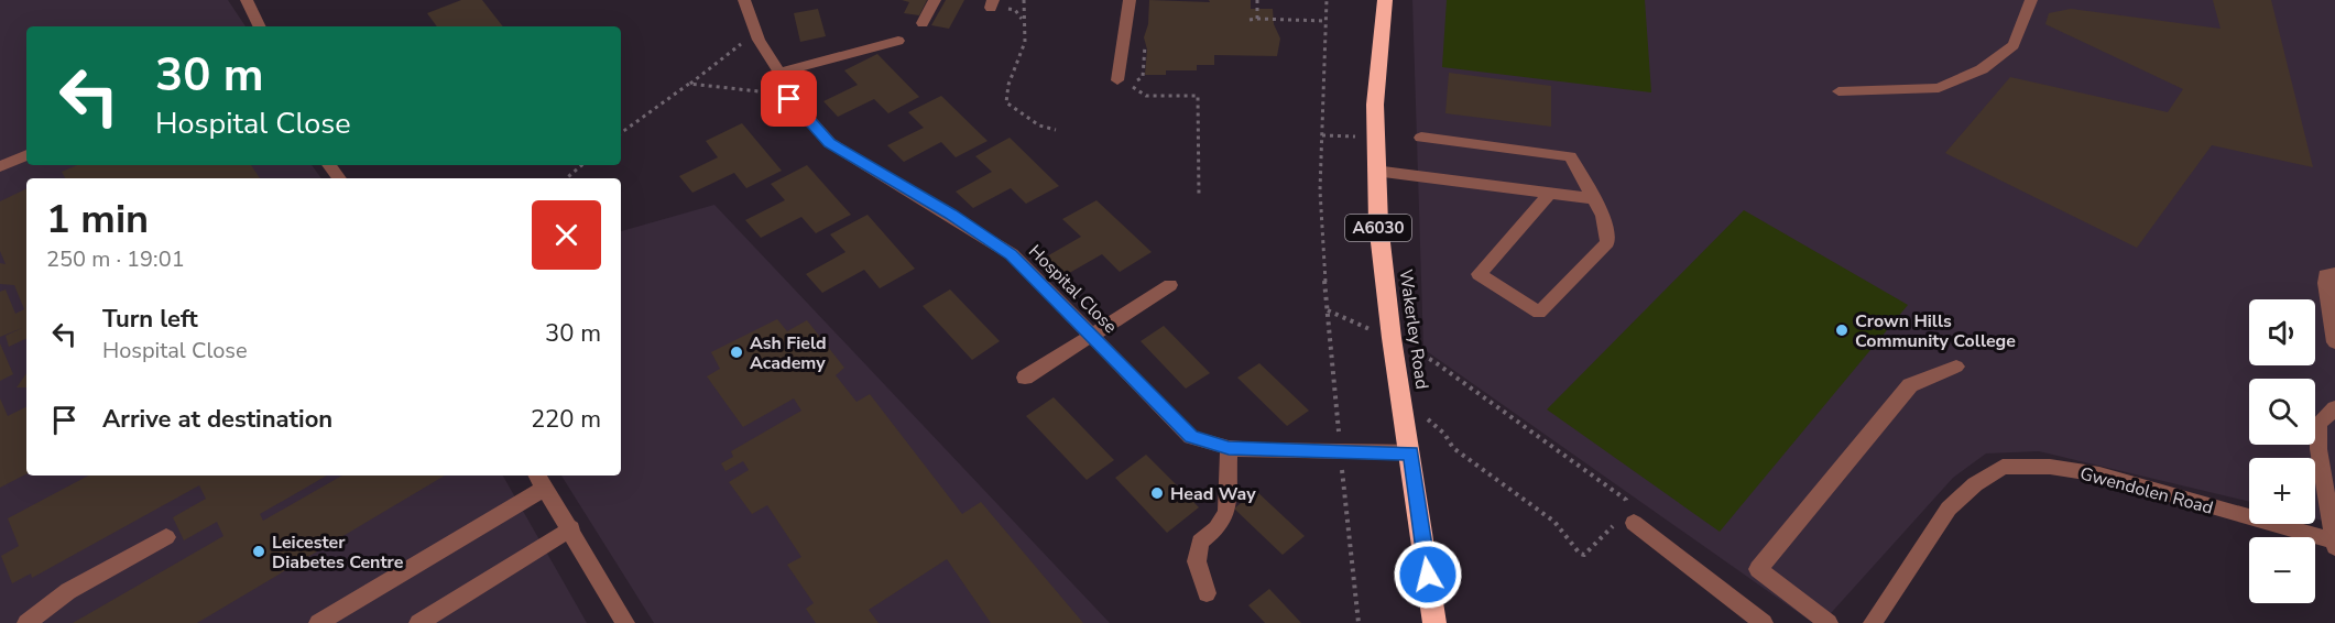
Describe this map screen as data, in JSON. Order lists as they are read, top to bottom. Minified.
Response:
{"streets":{"highway":["A6030","Wakerley Road"],"street":["Hospital Close","Gwendolen Road"]},"crossings":[["Hospital Close","Wakerley Road"]],"places":["Crown Hills Community College","Ash Field Academy","Head Way","Leicester Diabetes Centre"],"page":{"turn":["30 m","Hospital Close"],"heading":["1 min","250 m · 19:01"],"list":[{"name":"Turn left","note":"Hospital Close","value":"30 m"},{"name":"Arrive at destination","value":"220 m"}],"map_buttons":["+","−"]}}
